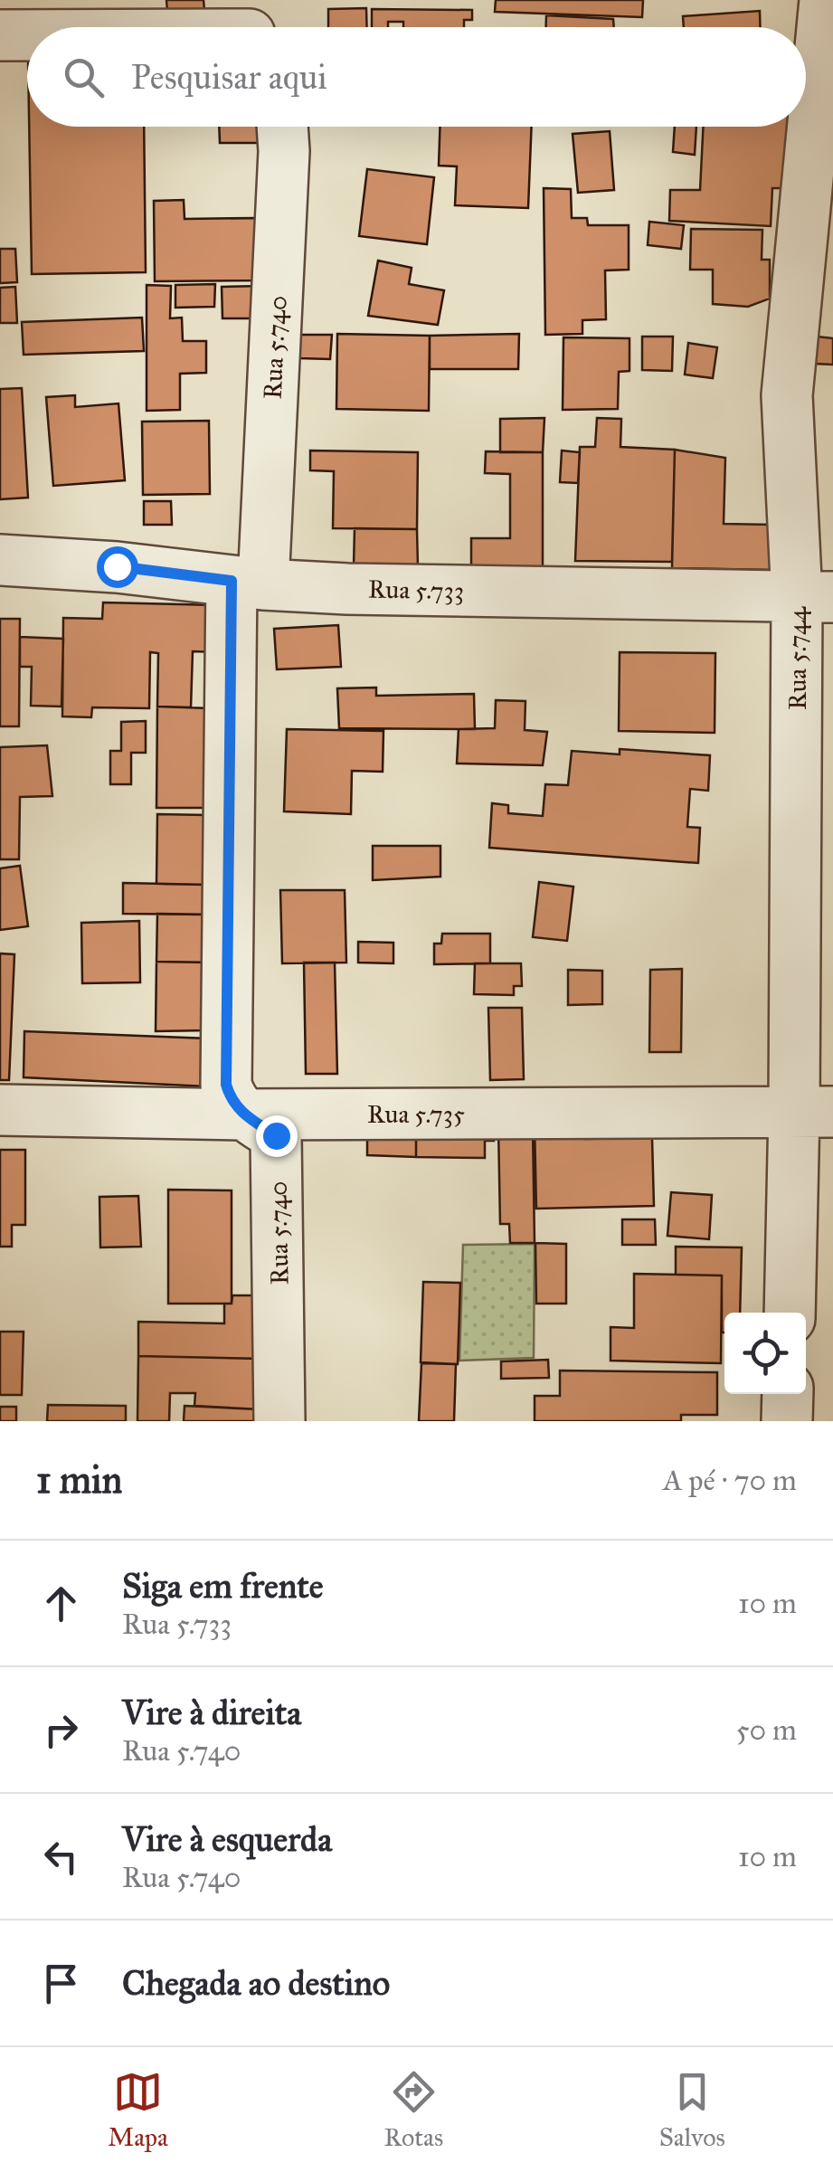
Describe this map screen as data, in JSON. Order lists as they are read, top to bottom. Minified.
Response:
{"streets":{"street":["Rua 5.740","Rua 5.733","Rua 5.744","Rua 5.735"]},"crossings":[["Rua 5.740","Rua 5.733"],["Rua 5.740","Rua 5.735"],["Rua 5.733","Rua 5.744"],["Rua 5.744","Rua 5.735"]],"page":{"search":"Pesquisar aqui","heading":["1 min","A pé · 70 m"],"list":[["Siga em frente","Rua 5.733","10 m"],["Vire à direita","Rua 5.740","50 m"],["Vire à esquerda","Rua 5.740","10 m"],"Chegada ao destino"],"nav":["Mapa","Rotas","Salvos"]}}
